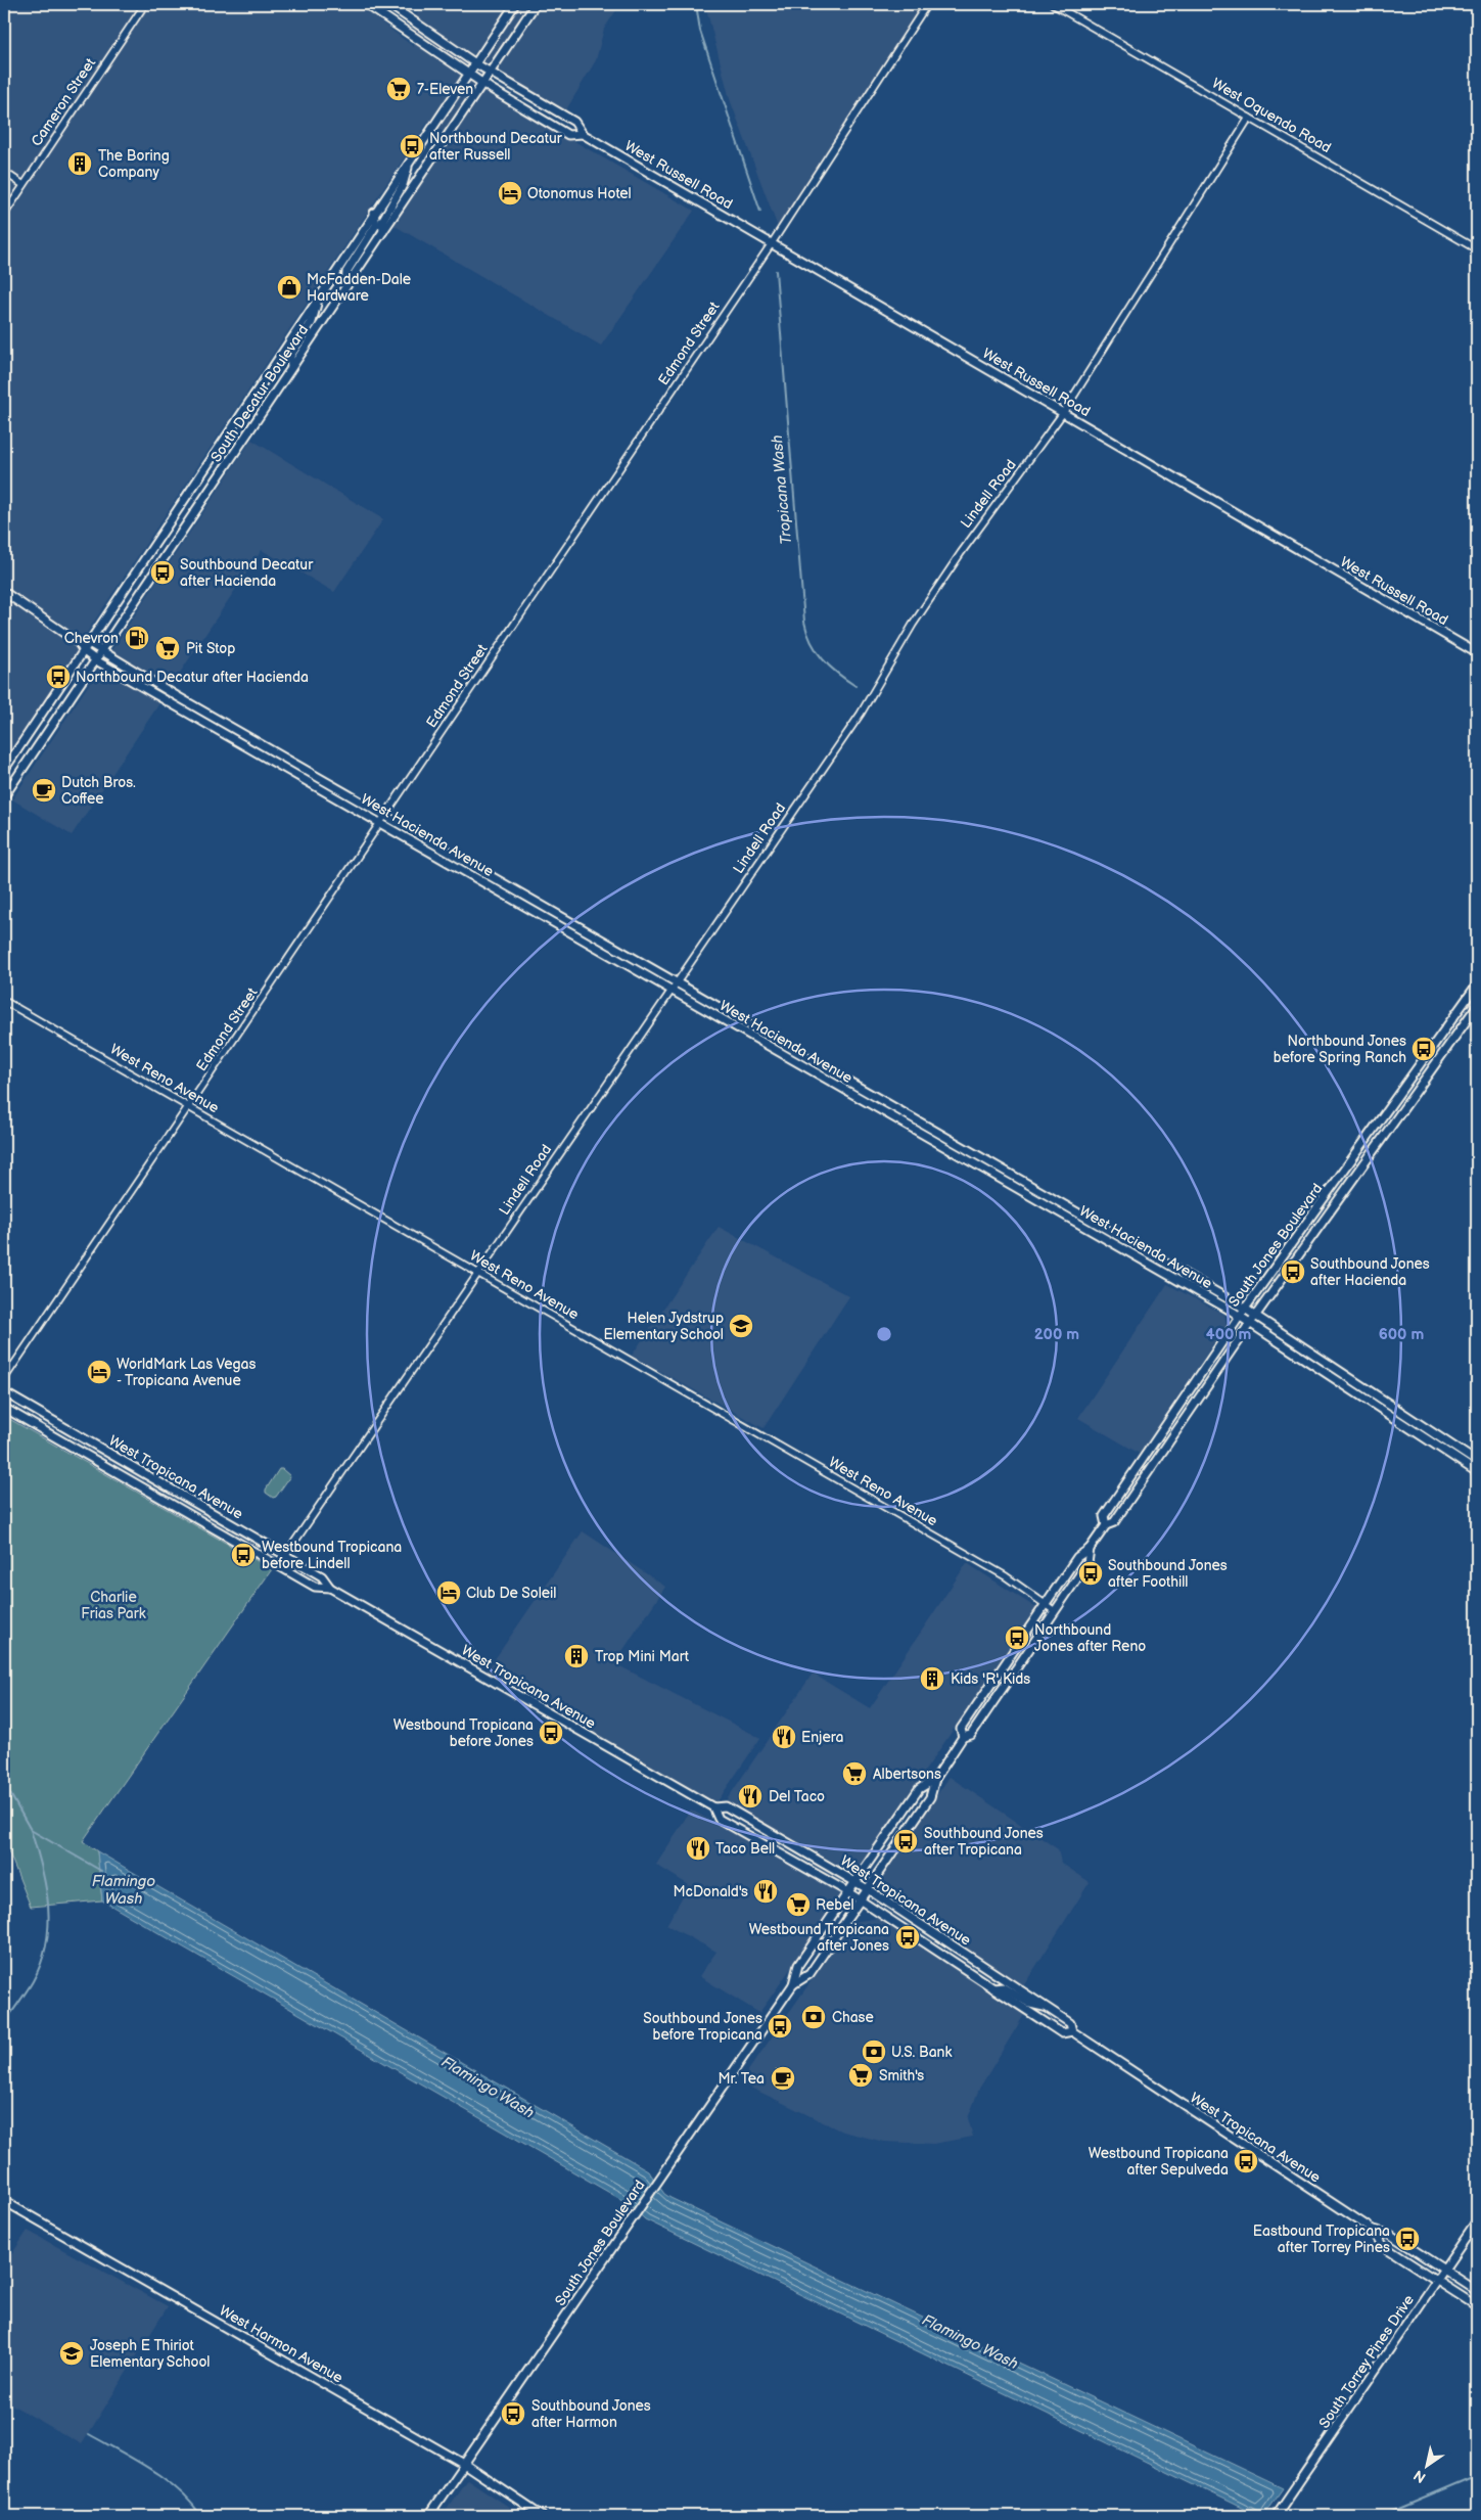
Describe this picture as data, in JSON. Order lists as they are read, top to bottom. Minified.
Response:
{"streets":{"main road":["West Russell Road","South Decatur Boulevard","West Hacienda Avenue","South Jones Boulevard","West Tropicana Avenue","West Harmon Avenue","South Torrey Pines Drive"],"street":["Cameron Street","West Oquendo Road","Edmond Street","Lindell Road","West Reno Avenue"]},"crossings":[["West Oquendo Road","Lindell Road"],["West Russell Road","Edmond Street"],["West Russell Road","South Decatur Boulevard"],["West Russell Road","Lindell Road"],["Edmond Street","West Hacienda Avenue"],["Edmond Street","West Reno Avenue"],["South Decatur Boulevard","West Hacienda Avenue"],["Lindell Road","West Hacienda Avenue"],["Lindell Road","West Reno Avenue"],["Lindell Road","West Tropicana Avenue"],["West Hacienda Avenue","South Jones Boulevard"],["West Reno Avenue","South Jones Boulevard"],["South Jones Boulevard","West Tropicana Avenue"],["South Jones Boulevard","West Harmon Avenue"],["West Tropicana Avenue","South Torrey Pines Drive"]],"water":["Tropicana Wash","Flamingo Wash"],"parks":["Charlie Frias Park"],"places":{"supermarket":["7-Eleven","Pit Stop","Albertsons","Rebel","Smith's"],"bus stop":["Northbound Decatur after Russell","Southbound Decatur after Hacienda","Northbound Decatur after Hacienda","Northbound Jones before Spring Ranch","Southbound Jones after Hacienda","Westbound Tropicana before Lindell","Southbound Jones after Foothill","Northbound Jones after Reno","Westbound Tropicana before Jones","Southbound Jones after Tropicana","Westbound Tropicana after Jones","Southbound Jones before Tropicana","Westbound Tropicana after Sepulveda","Eastbound Tropicana after Torrey Pines","Southbound Jones after Harmon"],"building":["The Boring Company","Trop Mini Mart","Kids 'R' Kids"],"hotel":["Otonomus Hotel","WorldMark Las Vegas - Tropicana Avenue","Club De Soleil"],"shop":["McFadden-Dale Hardware"],"fuel station":["Chevron"],"cafe":["Dutch Bros. Coffee","Mr. Tea"],"school or university":["Helen Jydstrup Elementary School","Joseph E Thiriot Elementary School"],"restaurant":["Enjera","Del Taco","Taco Bell","McDonald's"],"bank":["Chase","U.S. Bank"]},"north":"bottom left","rings":["200 m","400 m","600 m"]}
